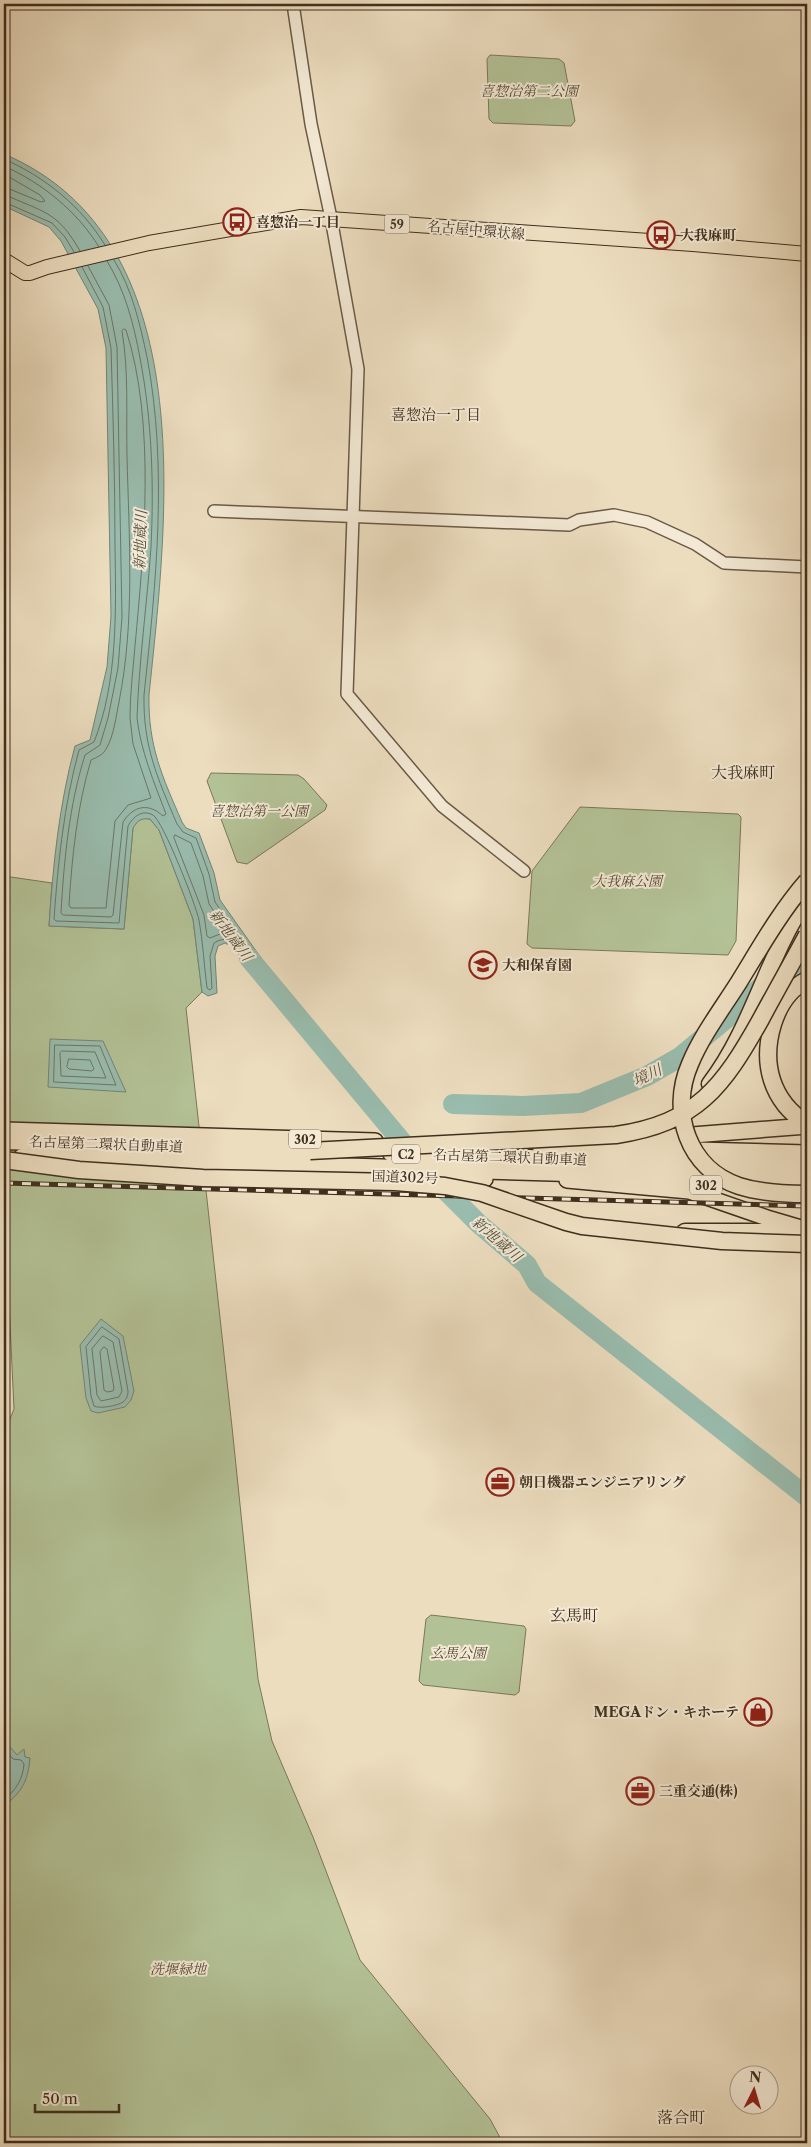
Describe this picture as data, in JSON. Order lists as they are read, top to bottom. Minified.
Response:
{"streets":{"highway":["302","名古屋第二環状自動車道","C2","国道302号"],"main road":["59","名古屋中環状線"]},"crossings":[["名古屋第二環状自動車道","国道302号"]],"districts":["喜惣治一丁目","大我麻町","玄馬町","落合町"],"water":["新地蔵川","境川"],"parks":["喜惣治第二公園","喜惣治第一公園","大我麻公園","玄馬公園","洗堰緑地"],"places":{"bus stop":["喜惣治一丁目","大我麻町"],"school or university":["大和保育園"],"office":["朝日機器エンジニアリング","三重交通(株)"],"shop":["MEGAドン・キホーテ"]},"scale_bar":"50 m","north":"top"}
